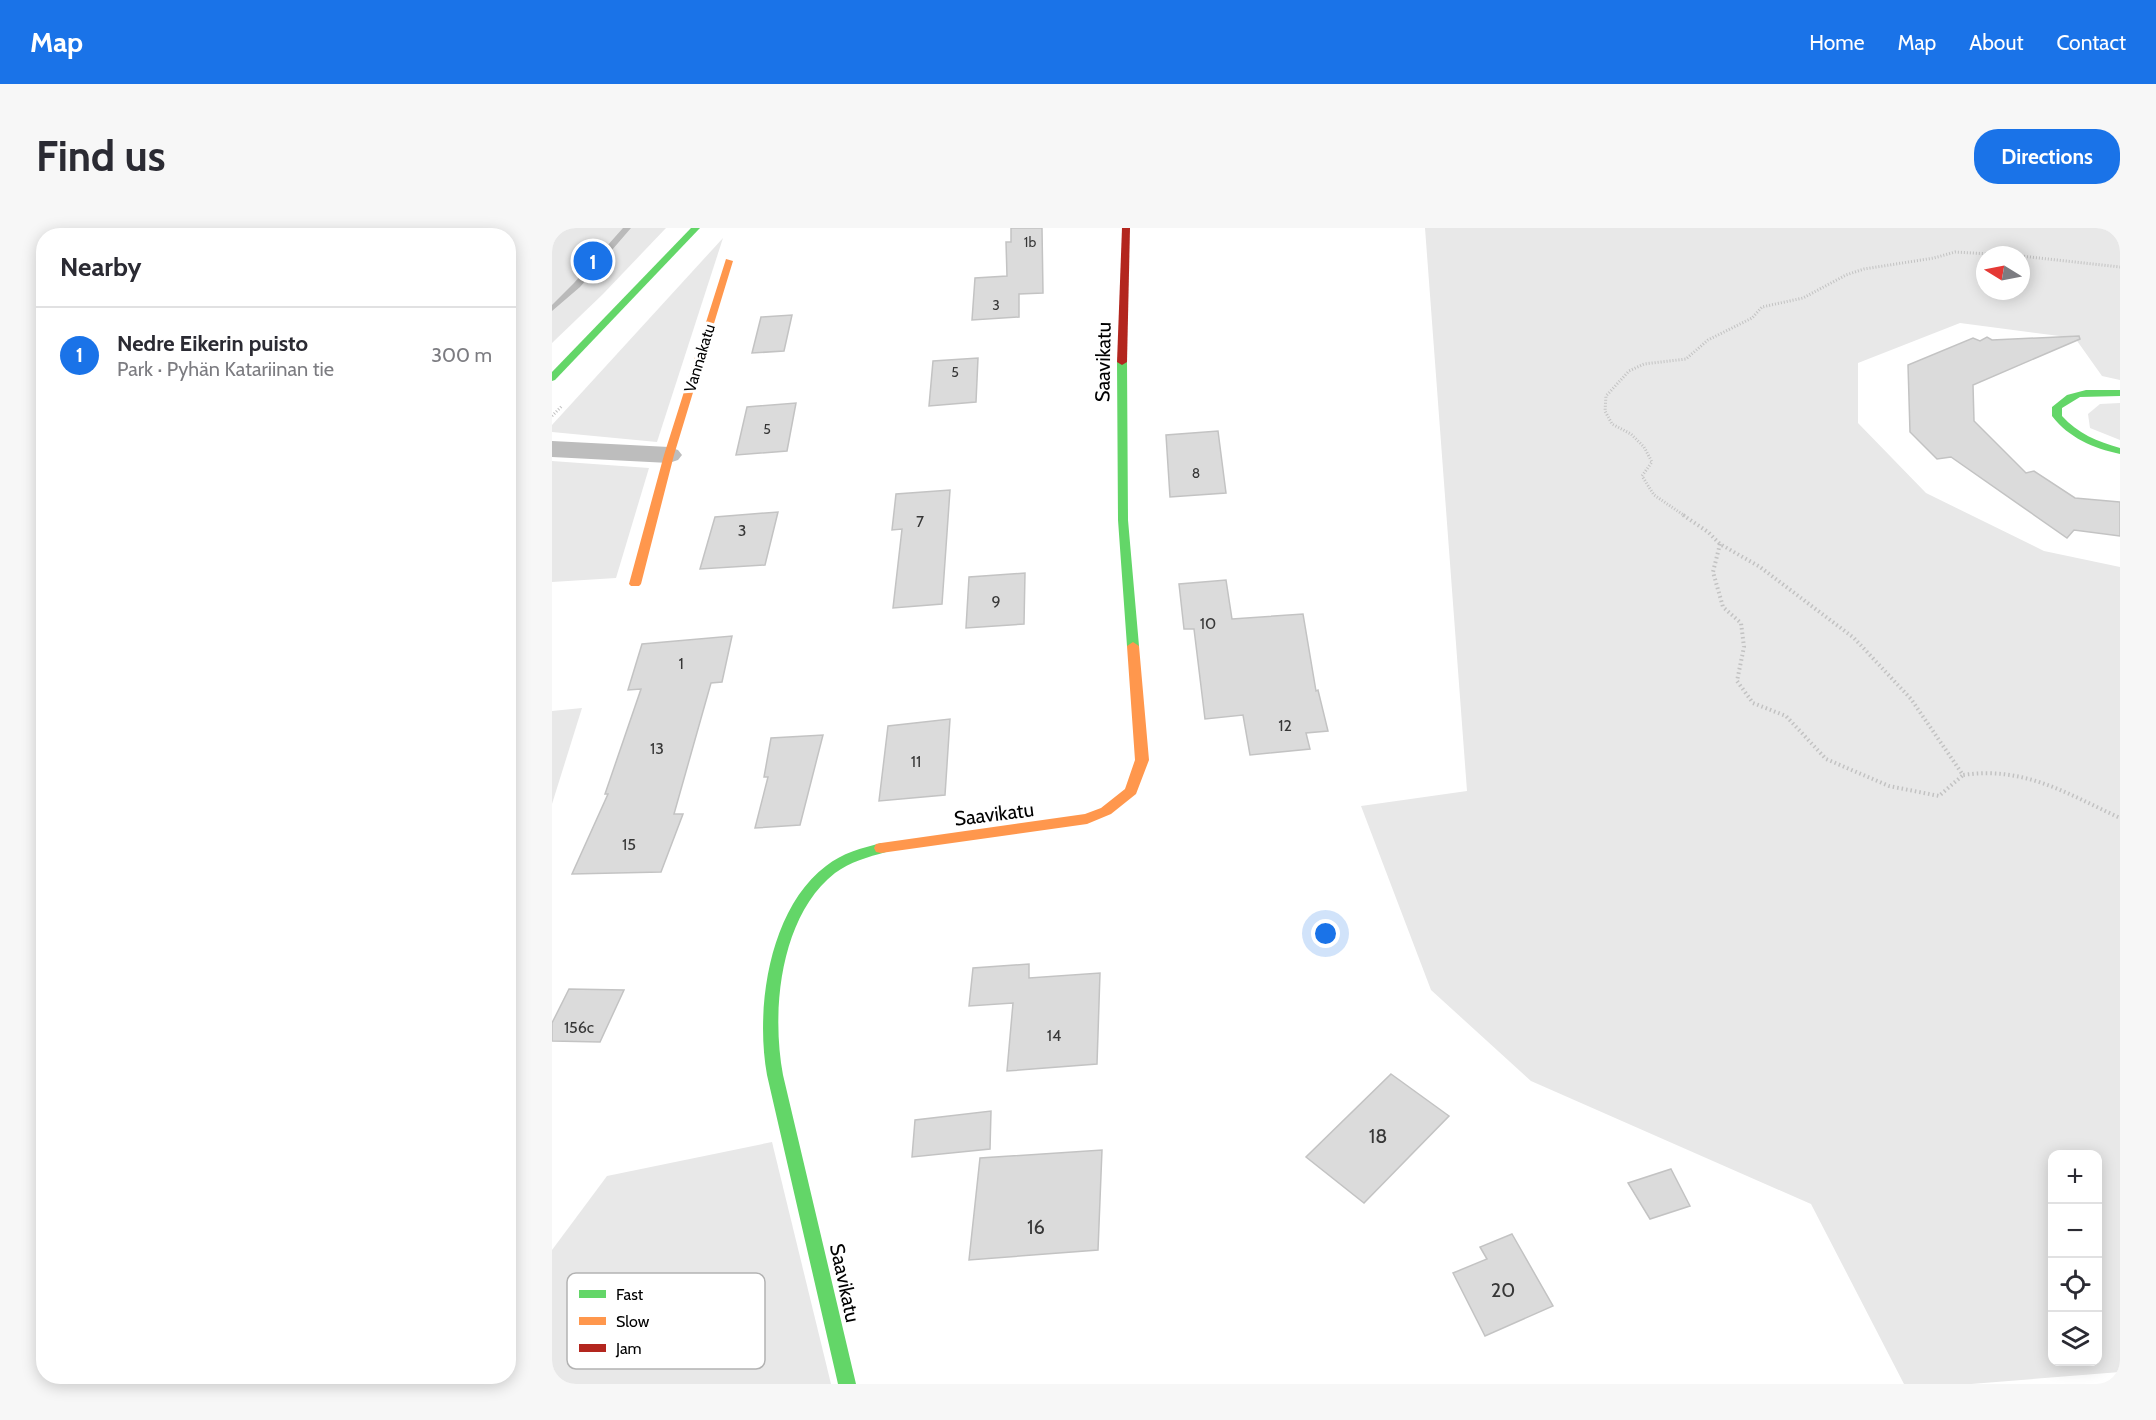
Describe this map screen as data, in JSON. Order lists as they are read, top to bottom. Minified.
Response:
{"streets":{"street":["Vannakatu","Saavikatu"]},"house_numbers":["1b","3","5","5","8","7","3","9","10","1","12","13","11","15","156c","14","18","16","20"],"legend":["Fast","Slow","Jam"],"north":"left","page":{"header":"Map","nav":["Home","Map","About","Contact"],"buttons":"Directions","title":"Find us","heading":"Nearby","pins":"1","list":[{"mark":"1","name":"Nedre Eikerin puisto","note":"Park · Pyhän Katariinan tie","value":"300 m"}],"map_buttons":["+","−"]}}
